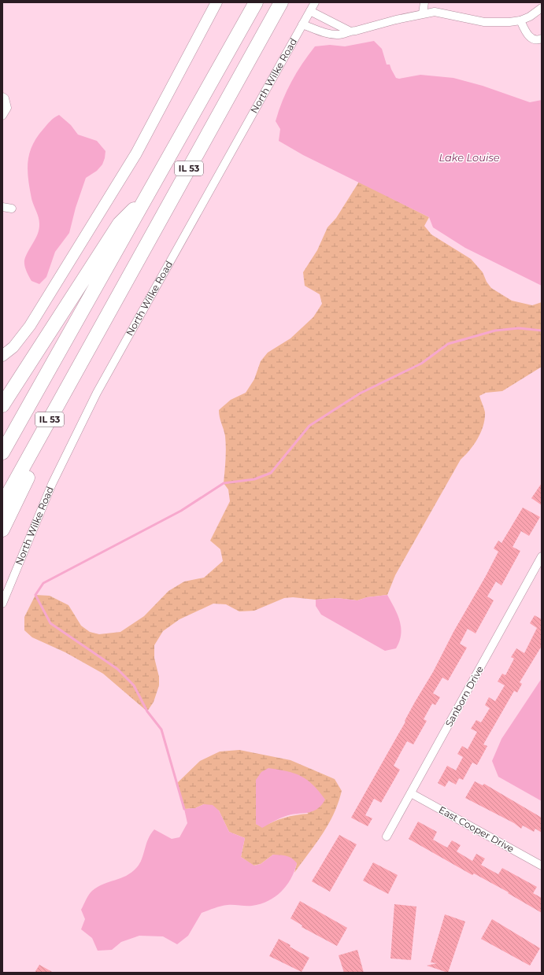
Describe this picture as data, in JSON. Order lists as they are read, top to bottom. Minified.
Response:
{"streets":{"highway":["IL 53"],"street":["North Wilke Road","Sanborn Drive","East Cooper Drive"]},"crossings":[["Sanborn Drive","East Cooper Drive"]],"water":["Lake Louise"]}
